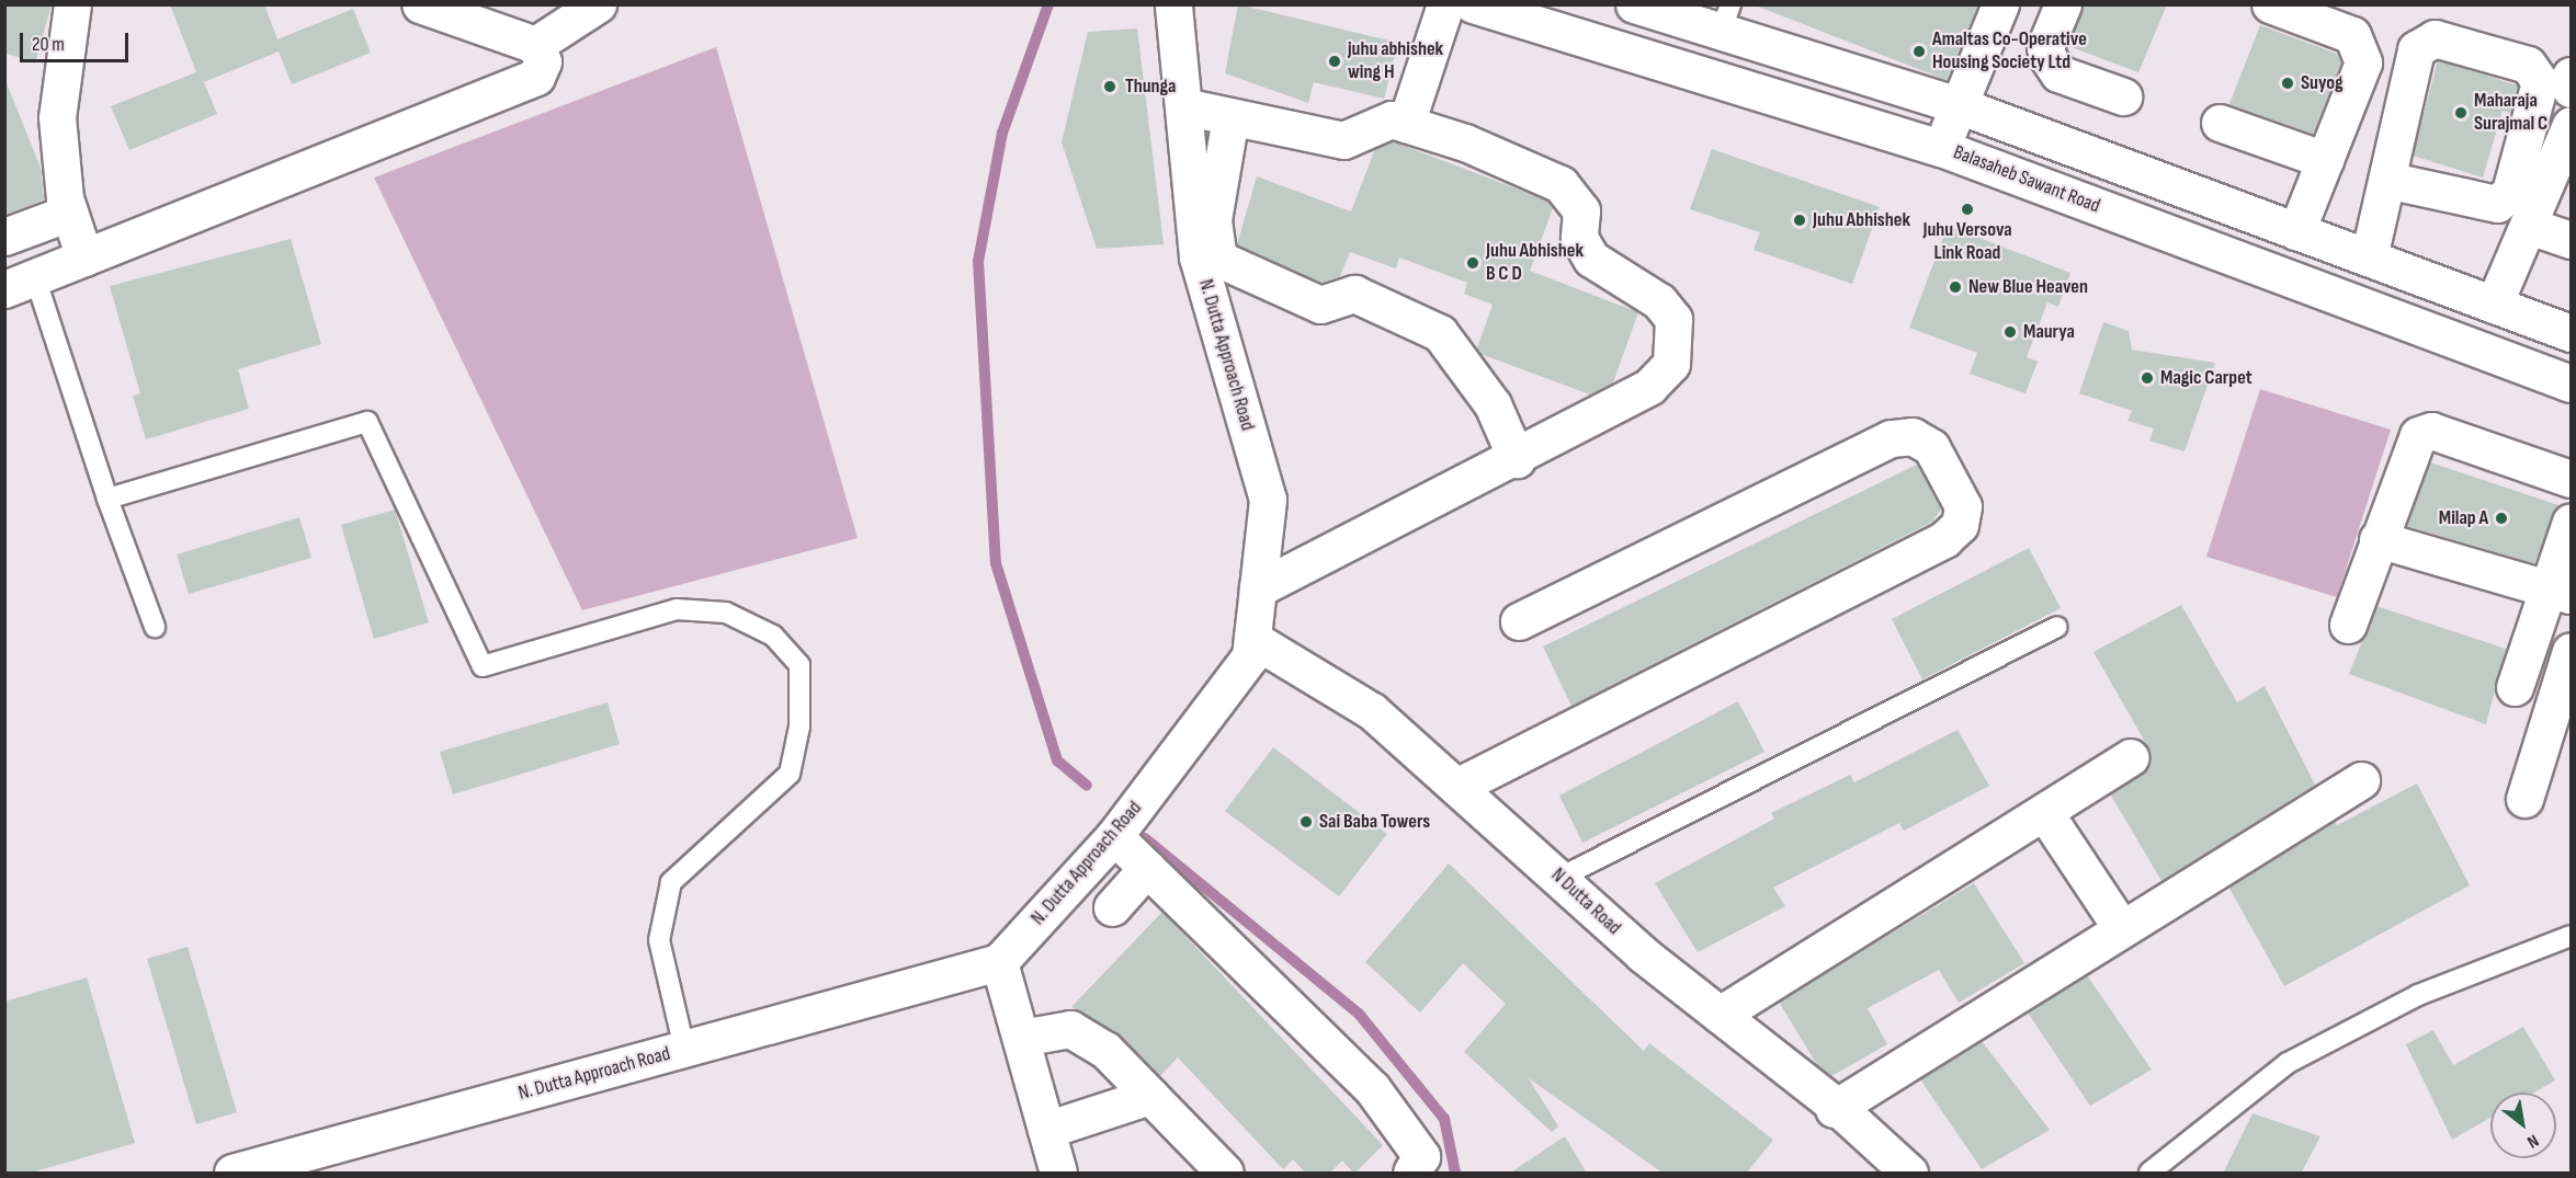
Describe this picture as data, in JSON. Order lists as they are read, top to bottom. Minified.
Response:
{"streets":{"street":["Balasaheb Sawant Road","N. Dutta Approach Road","N Dutta Road"]},"crossings":[["N. Dutta Approach Road","N Dutta Road"]],"places":["Amaltas Co-Operative Housing Society Ltd","juhu abhishek wing H","Suyog","Thunga","Maharaja Surajmal C","Juhu Versova Link Road","Juhu Abhishek","Juhu Abhishek B C D","New Blue Heaven","Maurya","Magic Carpet","Milap A","Sai Baba Towers"],"scale_bar":"20 m","north":"bottom right"}
